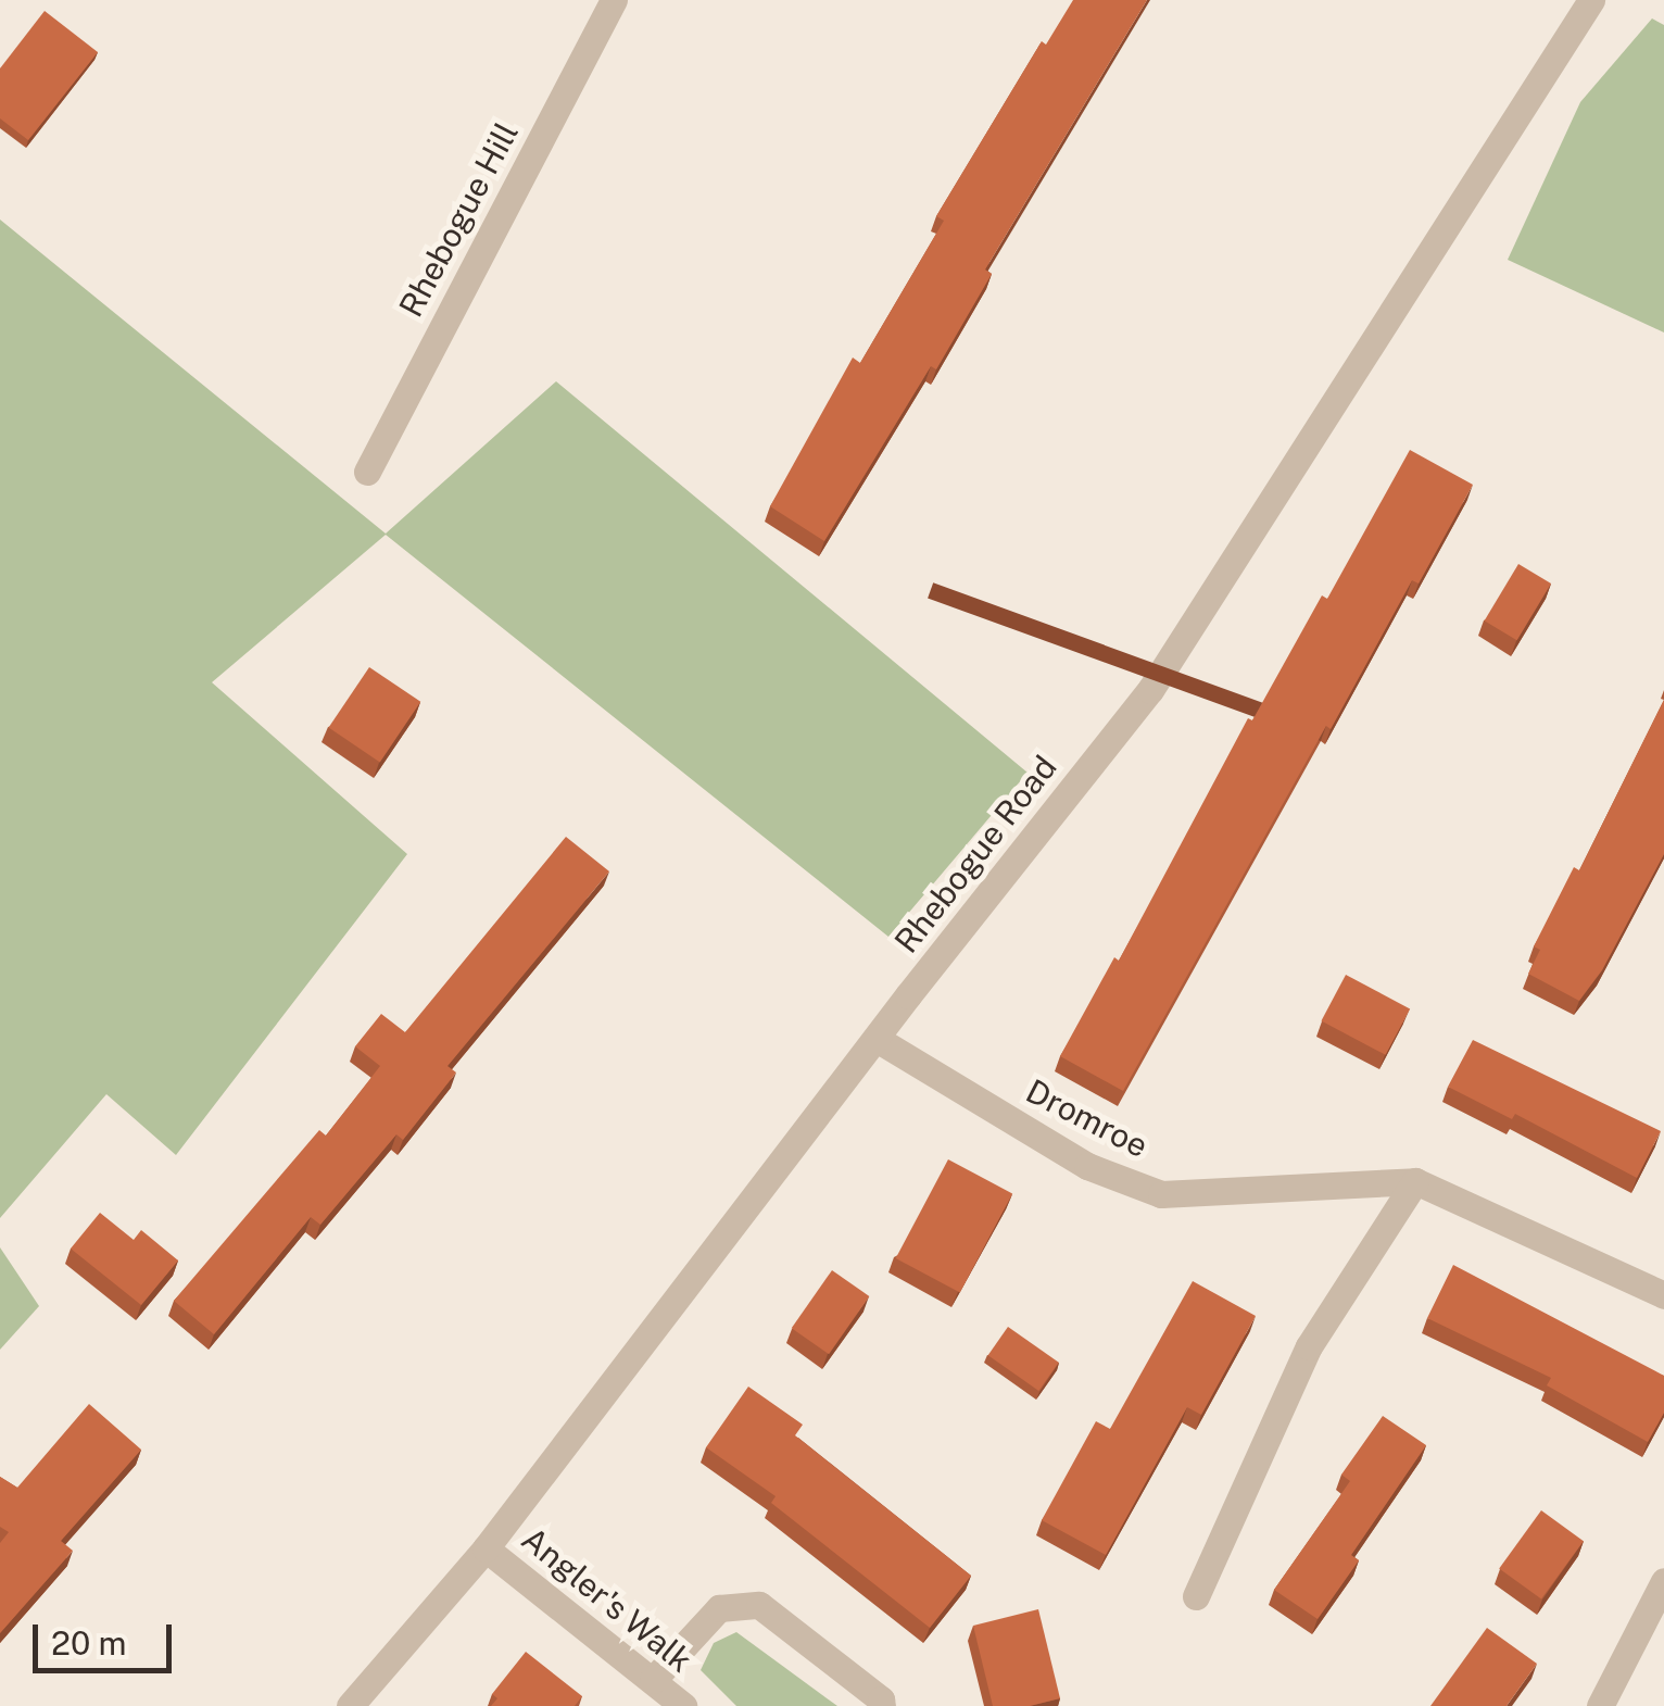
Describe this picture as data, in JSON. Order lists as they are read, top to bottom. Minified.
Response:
{"streets":{"street":["Rhebogue Hill","Rhebogue Road","Dromroe","Angler's Walk"]},"crossings":[["Rhebogue Road","Dromroe"],["Rhebogue Road","Angler's Walk"]],"scale_bar":"20 m"}
